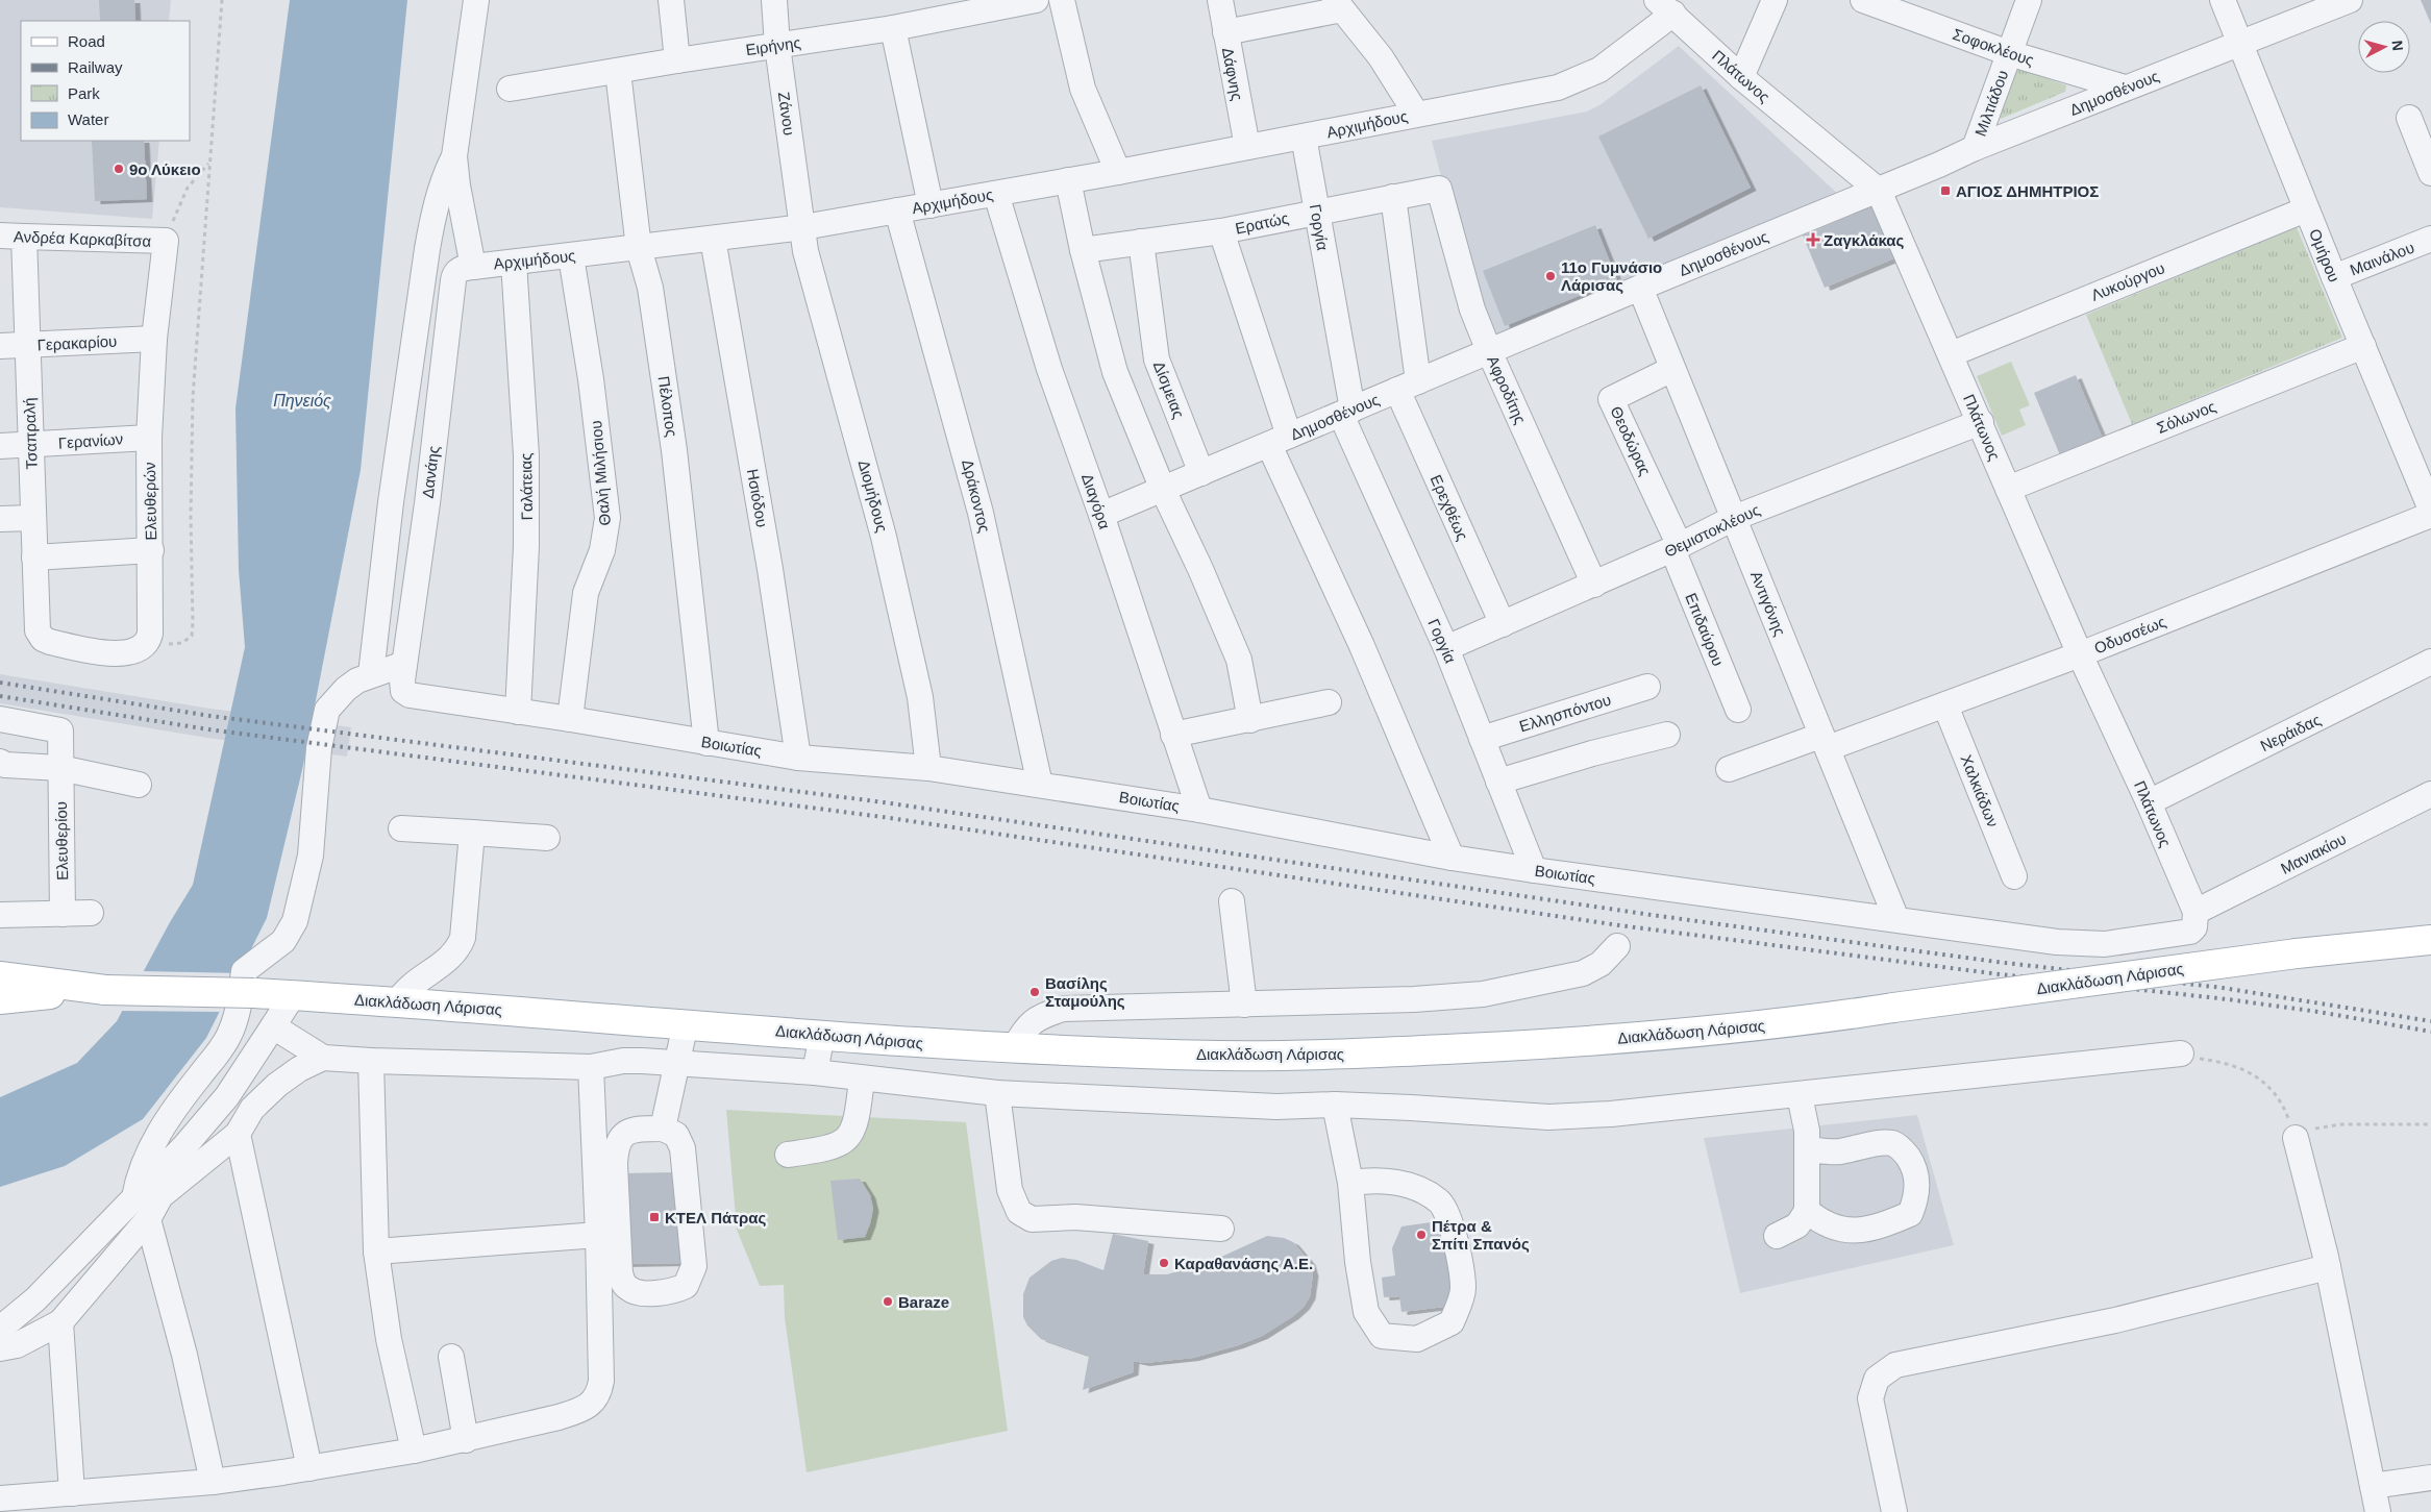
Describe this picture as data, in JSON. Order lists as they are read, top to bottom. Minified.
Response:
{"streets":{"main road":["Διακλάδωση Λάρισας"],"street":["Ειρήνης","Σοφοκλέους","Δάφνης","Πλάτωνος","Δημοσθένους","Μιλτιάδου","Ζάνου","Αρχιμήδους","Ερατώς","Γοργία","Ανδρέα Καρκαβίτσα","Ομήρου","Μαινάλου","Λυκούργου","Γερακαρίου","Δίσμειας","Αφροδίτης","Πέλοπος","Σόλωνος","Τσαπραλή","Γερανίων","Θεοδώρας","Δανάης","Θαλή Μιλήσιου","Γαλάτειας","Διομήδους","Δράκοντος","Ησιόδου","Ελευθερών","Διαγόρα","Ερεχθέως","Θεμιστοκλέους","Αντιγόνης","Επιδαύρου","Οδυσσέως","Ελλησπόντου","Νεράιδας","Βοιωτίας","Χαλκιάδων","Ελευθερίου","Μανιακίου"]},"crossings":[["Ειρήνης","Ζάνου"],["Ειρήνης","Πέλοπος"],["Σοφοκλέους","Δημοσθένους"],["Σοφοκλέους","Μιλτιάδου"],["Δάφνης","Αρχιμήδους"],["Πλάτωνος","Δημοσθένους"],["Πλάτωνος","Αρχιμήδους"],["Πλάτωνος","Λυκούργου"],["Πλάτωνος","Σόλωνος"],["Πλάτωνος","Θεμιστοκλέους"],["Πλάτωνος","Οδυσσέως"],["Πλάτωνος","Νεράιδας"],["Πλάτωνος","Μανιακίου"],["Δημοσθένους","Μιλτιάδου"],["Δημοσθένους","Γοργία"],["Δημοσθένους","Ομήρου"],["Δημοσθένους","Δίσμειας"],["Δημοσθένους","Αφροδίτης"],["Δημοσθένους","Διαγόρα"],["Δημοσθένους","Ερεχθέως"],["Δημοσθένους","Αντιγόνης"],["Ζάνου","Αρχιμήδους"],["Ζάνου","Διομήδους"],["Αρχιμήδους","Γοργία"],["Αρχιμήδους","Πέλοπος"],["Αρχιμήδους","Δανάης"],["Αρχιμήδους","Θαλή Μιλήσιου"],["Αρχιμήδους","Γαλάτειας"],["Αρχιμήδους","Διομήδους"],["Αρχιμήδους","Δράκοντος"],["Αρχιμήδους","Ησιόδου"],["Αρχιμήδους","Διαγόρα"],["Ερατώς","Γοργία"],["Ερατώς","Δίσμειας"],["Ερατώς","Αφροδίτης"],["Ερατώς","Ερεχθέως"],["Γοργία","Θεμιστοκλέους"],["Γοργία","Ελλησπόντου"],["Γοργία","Βοιωτίας"],["Ανδρέα Καρκαβίτσα","Τσαπραλή"],["Ανδρέα Καρκαβίτσα","Ελευθερών"],["Ομήρου","Μαινάλου"],["Ομήρου","Λυκούργου"],["Ομήρου","Σόλωνος"],["Γερακαρίου","Τσαπραλή"],["Γερακαρίου","Ελευθερών"],["Αφροδίτης","Θεμιστοκλέους"],["Πέλοπος","Βοιωτίας"],["Τσαπραλή","Γερανίων"],["Τσαπραλή","Ελευθερών"],["Γερανίων","Ελευθερών"],["Θεοδώρας","Θεμιστοκλέους"],["Θεοδώρας","Αντιγόνης"],["Θεοδώρας","Επιδαύρου"],["Δανάης","Βοιωτίας"],["Θαλή Μιλήσιου","Βοιωτίας"],["Γαλάτειας","Βοιωτίας"],["Διομήδους","Βοιωτίας"],["Δράκοντος","Βοιωτίας"],["Ησιόδου","Βοιωτίας"],["Διαγόρα","Βοιωτίας"],["Ερεχθέως","Θεμιστοκλέους"],["Θεμιστοκλέους","Αντιγόνης"],["Θεμιστοκλέους","Επιδαύρου"],["Αντιγόνης","Οδυσσέως"],["Αντιγόνης","Βοιωτίας"],["Αντιγόνης","Μανιακίου"],["Οδυσσέως","Χαλκιάδων"],["Βοιωτίας","Μανιακίου"]],"water":["Πηνειός"],"places":{"other":["9ο Λύκειο","11ο Γυμνάσιο Λάρισας","Βασίλης Σταμούλης","Πέτρα & Σπίτι Σπανός","Καραθανάσης Α.Ε.","Baraze"],"transit":["ΑΓΙΟΣ ΔΗΜΗΤΡΙΟΣ","ΚΤΕΛ Πάτρας"],"health":["Ζαγκλάκας"]},"legend":["Road","Railway","Park","Water"],"north":"right"}
